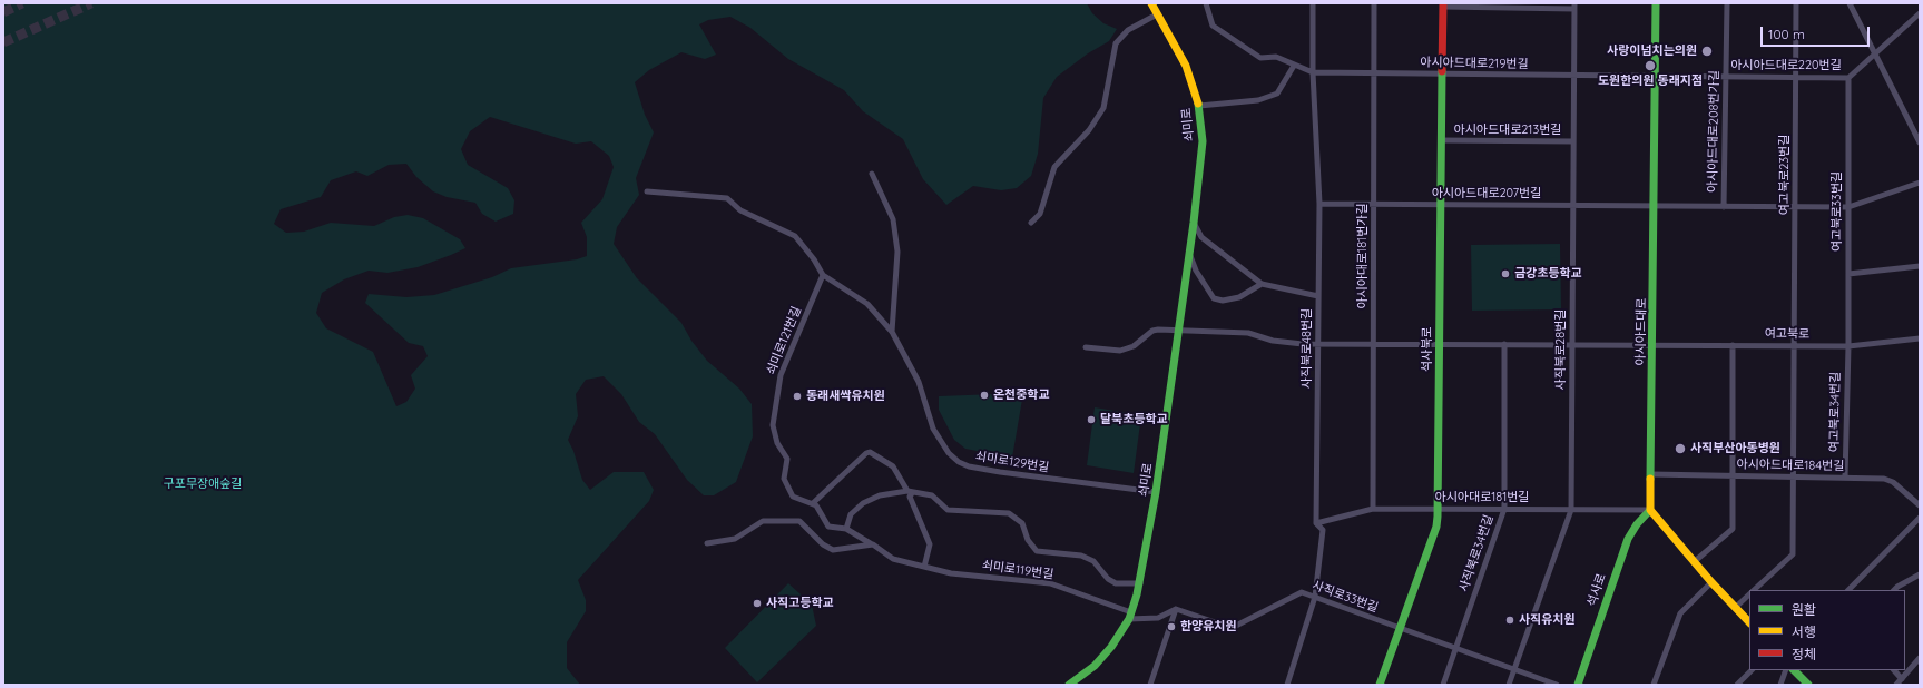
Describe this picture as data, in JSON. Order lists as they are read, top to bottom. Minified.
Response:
{"streets":{"main road":["쇠미로","아시아드대로","석사북로","석사로"],"street":["아시아드대로219번길","아시아드대로220번길","아시아드대로213번길","아시아드대로208번가길","여고북로23번길","아시아드대로207번길","여고북로33번길","아시아대로181번가길","여고북로","쇠미로121번길","사직북로48번길","사직북로28번길","여고북로34번길","쇠미로129번길","아시아드대로184번길","아시아대로181번길","사직북로34번길","쇠미로119번길","사직로33번길"]},"crossings":[["아시아드대로219번길","아시아드대로220번길"],["아시아드대로219번길","아시아대로181번가길"],["아시아드대로219번길","아시아드대로"],["아시아드대로219번길","사직북로48번길"],["아시아드대로219번길","석사북로"],["아시아드대로219번길","사직북로28번길"],["아시아드대로220번길","아시아드대로208번가길"],["아시아드대로220번길","여고북로23번길"],["아시아드대로220번길","여고북로33번길"],["아시아드대로220번길","아시아드대로"],["쇠미로","여고북로"],["쇠미로","쇠미로129번길"],["쇠미로","쇠미로119번길"],["아시아드대로213번길","석사북로"],["아시아드대로213번길","사직북로28번길"],["아시아드대로208번가길","아시아드대로207번길"],["여고북로23번길","아시아드대로207번길"],["여고북로23번길","여고북로"],["여고북로23번길","아시아드대로184번길"],["아시아드대로207번길","여고북로33번길"],["아시아드대로207번길","아시아대로181번가길"],["아시아드대로207번길","아시아드대로"],["아시아드대로207번길","사직북로48번길"],["아시아드대로207번길","석사북로"],["아시아드대로207번길","사직북로28번길"],["여고북로33번길","여고북로"],["여고북로33번길","여고북로34번길"],["아시아대로181번가길","여고북로"],["아시아대로181번가길","아시아대로181번길"],["아시아드대로","여고북로"],["아시아드대로","아시아드대로184번길"],["아시아드대로","아시아대로181번길"],["아시아드대로","석사로"],["여고북로","사직북로48번길"],["여고북로","석사북로"],["여고북로","사직북로28번길"],["여고북로","여고북로34번길"],["여고북로","사직북로34번길"],["쇠미로121번길","쇠미로129번길"],["사직북로48번길","아시아대로181번길"],["사직북로48번길","사직로33번길"],["석사북로","아시아대로181번길"],["석사북로","사직로33번길"],["사직북로28번길","아시아대로181번길"],["사직북로28번길","사직로33번길"],["여고북로34번길","아시아드대로184번길"],["아시아대로181번길","사직북로34번길"],["아시아대로181번길","석사로"],["사직북로34번길","사직로33번길"]],"parks":["구포무장애숲길"],"places":["사랑이넘치는의원","도원한의원 동래지점","금강초등학교","온천중학교","동래새싹유치원","달북초등학교","사직부산아동병원","사직고등학교","사직유치원","한양유치원"],"legend":["원활","서행","정체"],"scale_bar":"100 m"}
